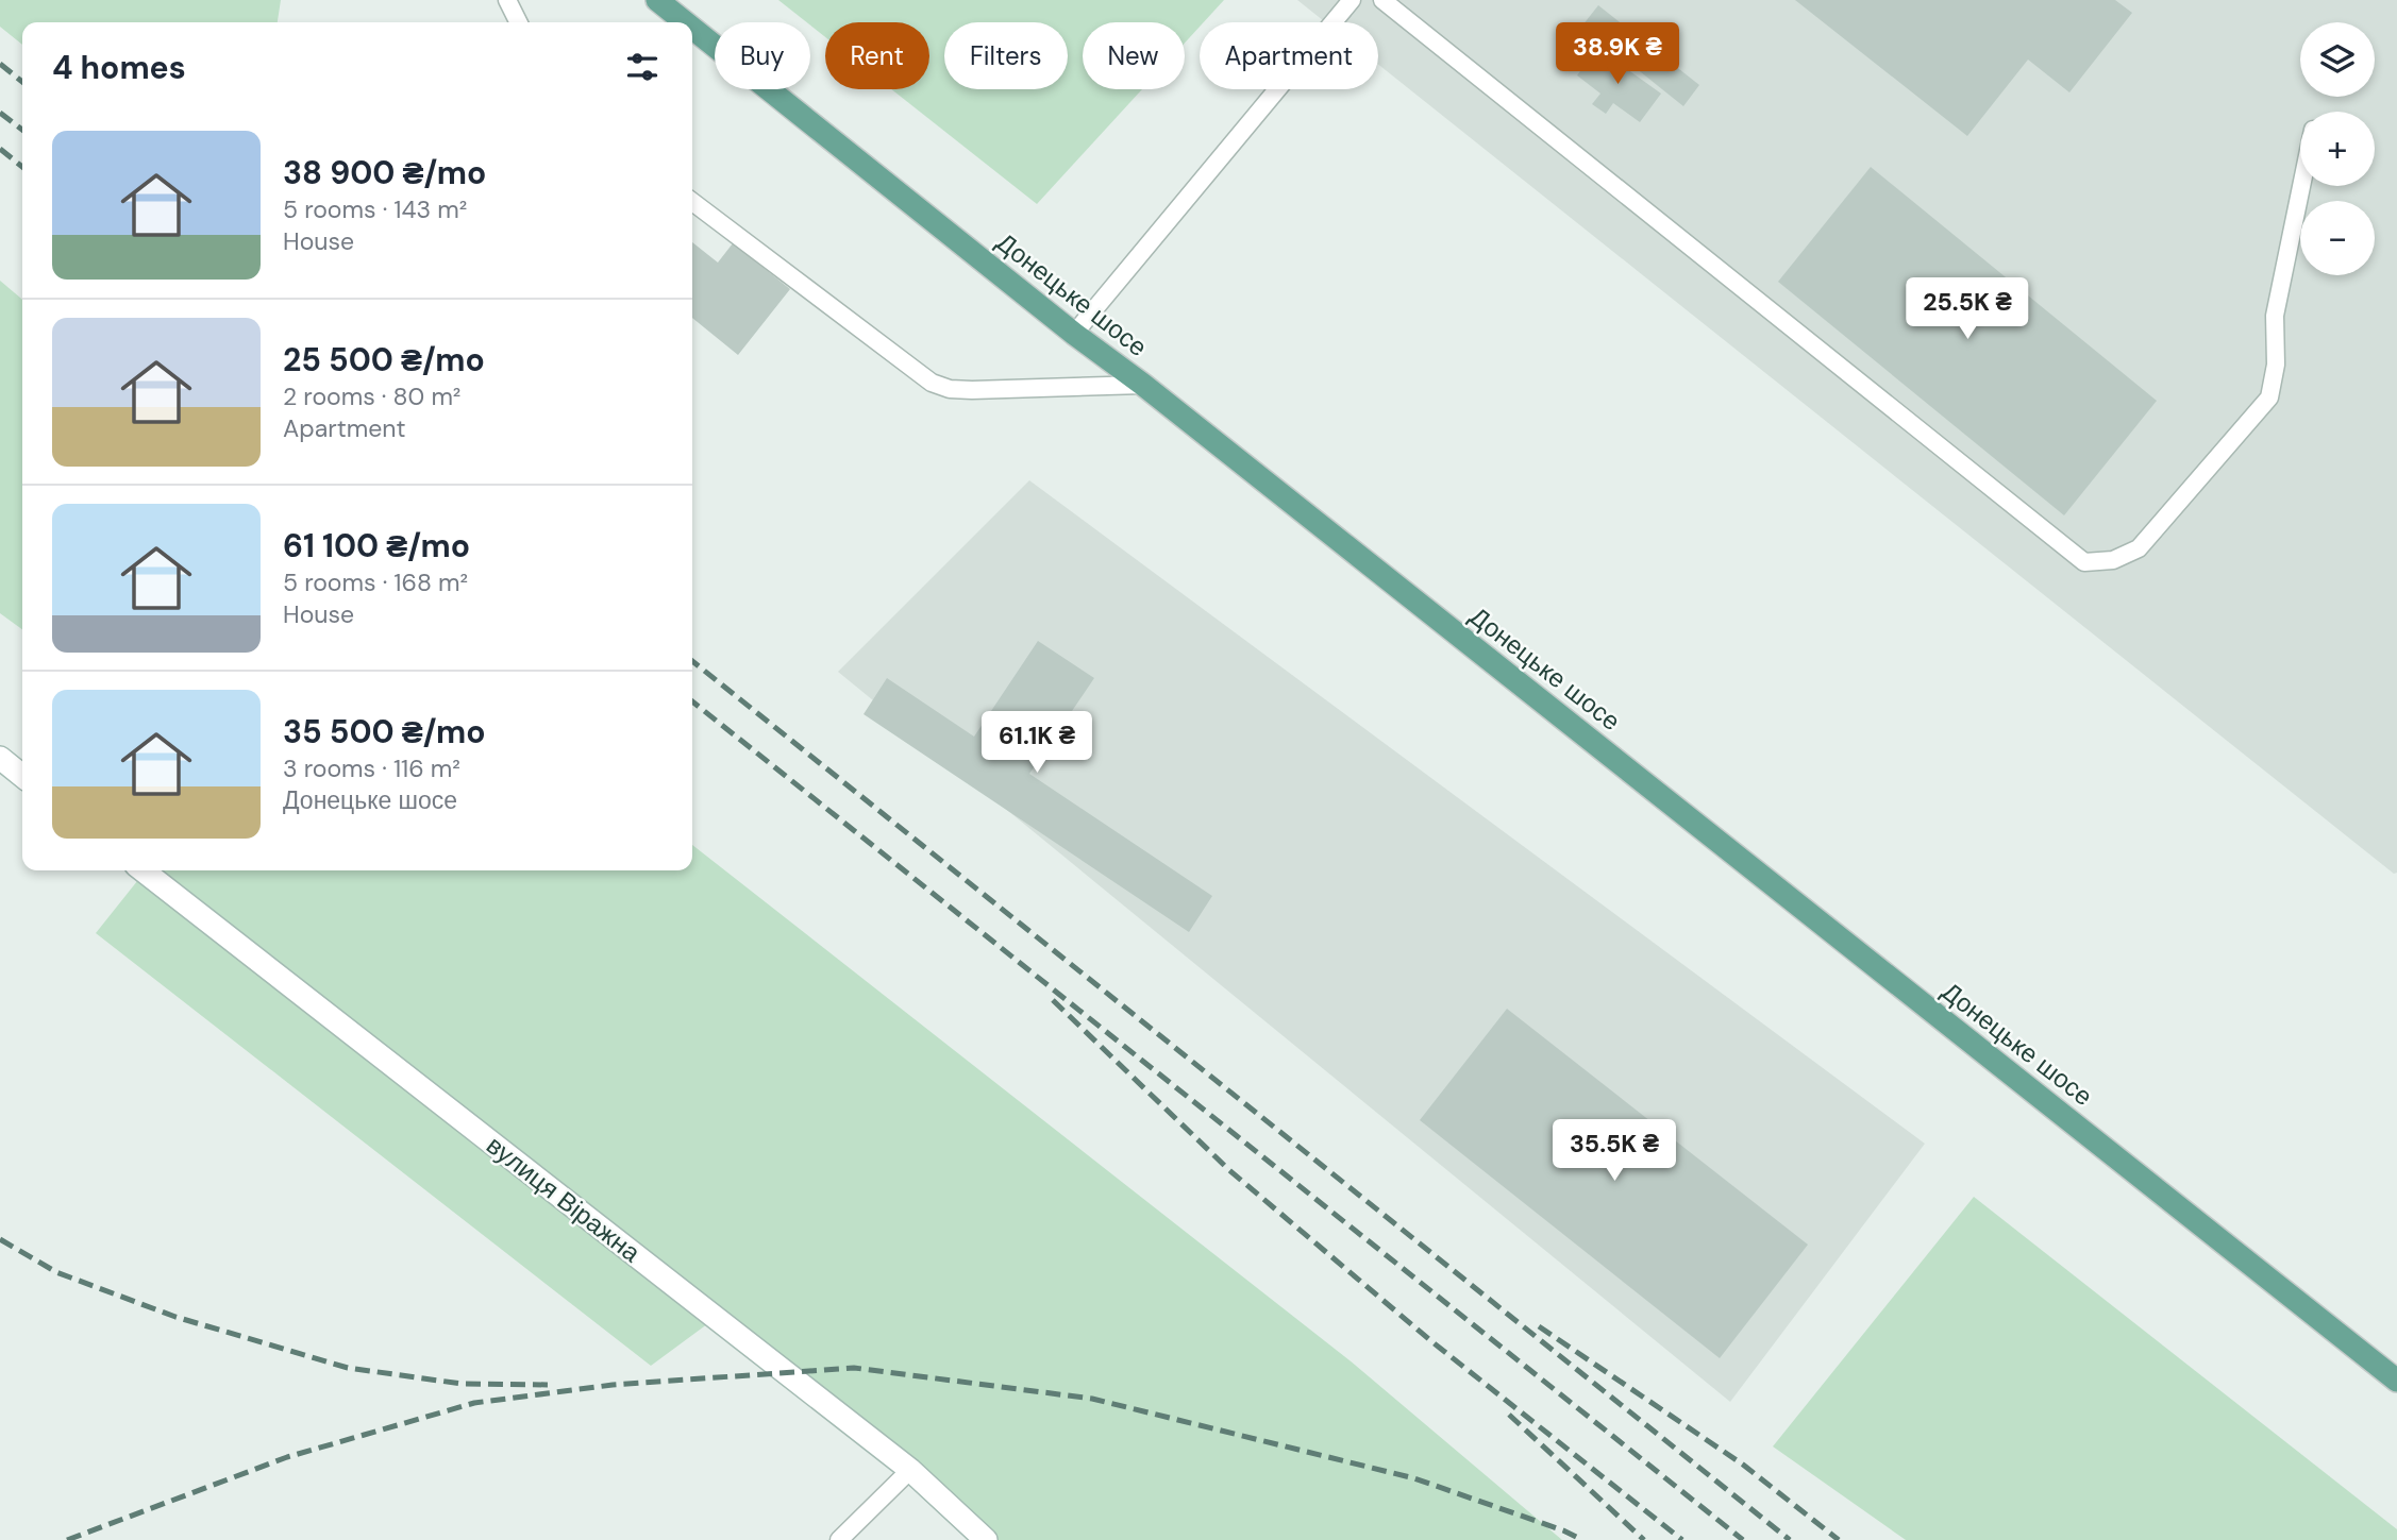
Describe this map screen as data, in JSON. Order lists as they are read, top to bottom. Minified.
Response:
{"streets":{"main road":["Донецьке шосе","вулиця Віражна"]},"page":{"map_buttons":["+","−"],"price":["38.9K ₴","25.5K ₴","61.1K ₴","35.5K ₴"],"chip":["Buy","Rent","Filters","New","Apartment"],"heading":"4 homes","list":[{"name":"38 900 ₴/mo","note":"5 rooms · 143 m² · House"},{"name":"25 500 ₴/mo","note":"2 rooms · 80 m² · Apartment"},{"name":"61 100 ₴/mo","note":"5 rooms · 168 m² · House"},{"name":"35 500 ₴/mo","note":"3 rooms · 116 m² · Донецьке шосе"}]}}
